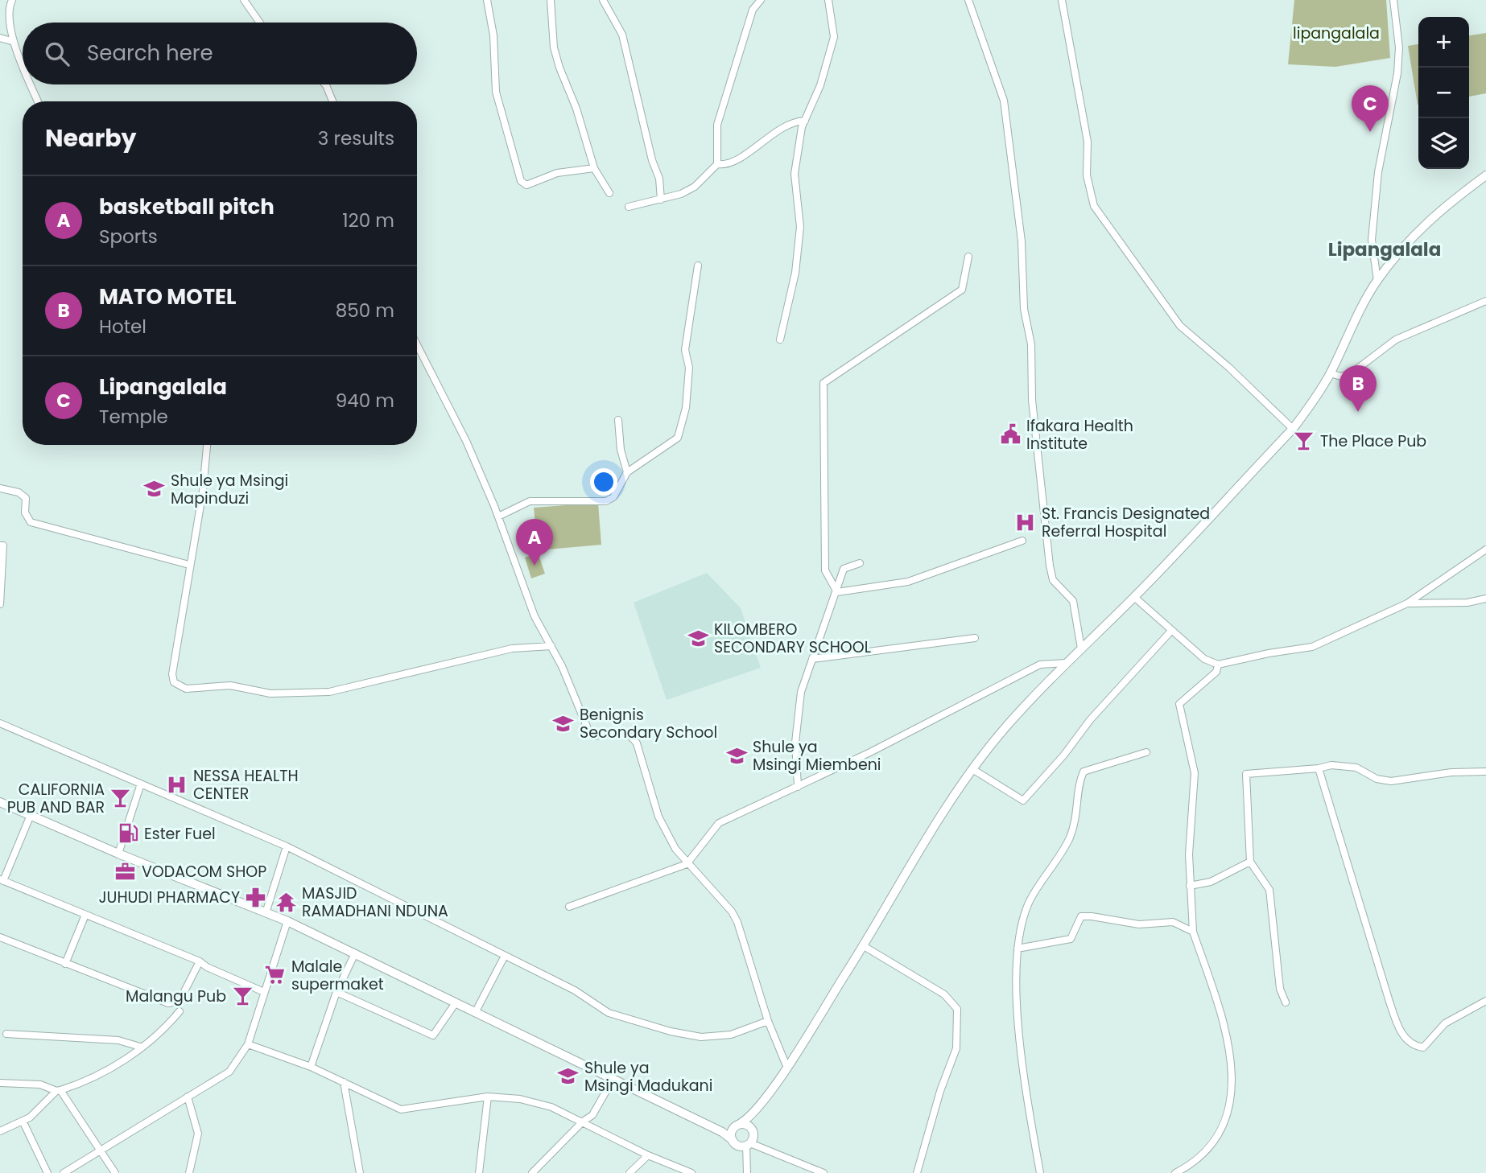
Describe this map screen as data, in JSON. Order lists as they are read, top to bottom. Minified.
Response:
{"districts":["Lipangalala"],"parks":["lipangalala"],"places":{"public building":["Ifakara Health Institute"],"bar":["The Place Pub","CALIFORNIA PUB AND BAR","Malangu Pub"],"school or university":["Shule ya Msingi Mapinduzi","KILOMBERO SECONDARY SCHOOL","Benignis Secondary School","Shule ya Msingi Miembeni","Shule ya Msingi Madukani"],"hospital":["St. Francis Designated Referral Hospital","NESSA HEALTH CENTER"],"fuel station":["Ester Fuel"],"office":["VODACOM SHOP"],"pharmacy":["JUHUDI PHARMACY"],"temple":["MASJID RAMADHANI NDUNA"],"supermarket":["Malale supermaket"]},"page":{"map_buttons":["+","−"],"search":"Search here","pins":["C","B","A"],"heading":["Nearby","3 results"],"list":[{"mark":"A","name":"basketball pitch","note":"Sports","value":"120 m"},{"mark":"B","name":"MATO MOTEL","note":"Hotel","value":"850 m"},{"mark":"C","name":"Lipangalala","note":"Temple","value":"940 m"}]}}
